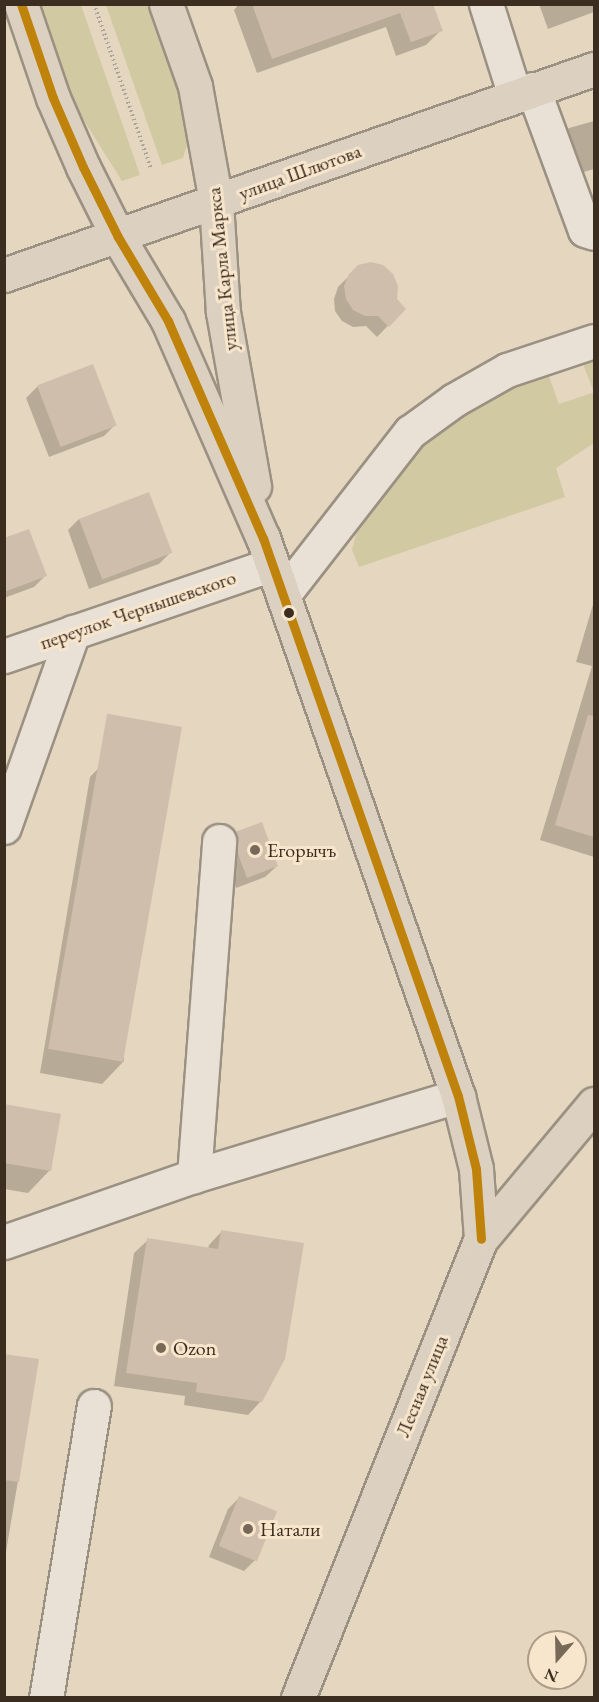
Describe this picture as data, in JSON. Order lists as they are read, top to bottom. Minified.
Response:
{"streets":{"main road":["улица Шлютова","улица Карла Маркса","Лесная улица"],"street":["переулок Чернышевского"]},"crossings":[["улица Шлютова","улица Карла Маркса"],["улица Карла Маркса","переулок Чернышевского"],["улица Карла Маркса","Лесная улица"]],"places":["Егорычъ","Ozon","Натали"],"north":"bottom"}
